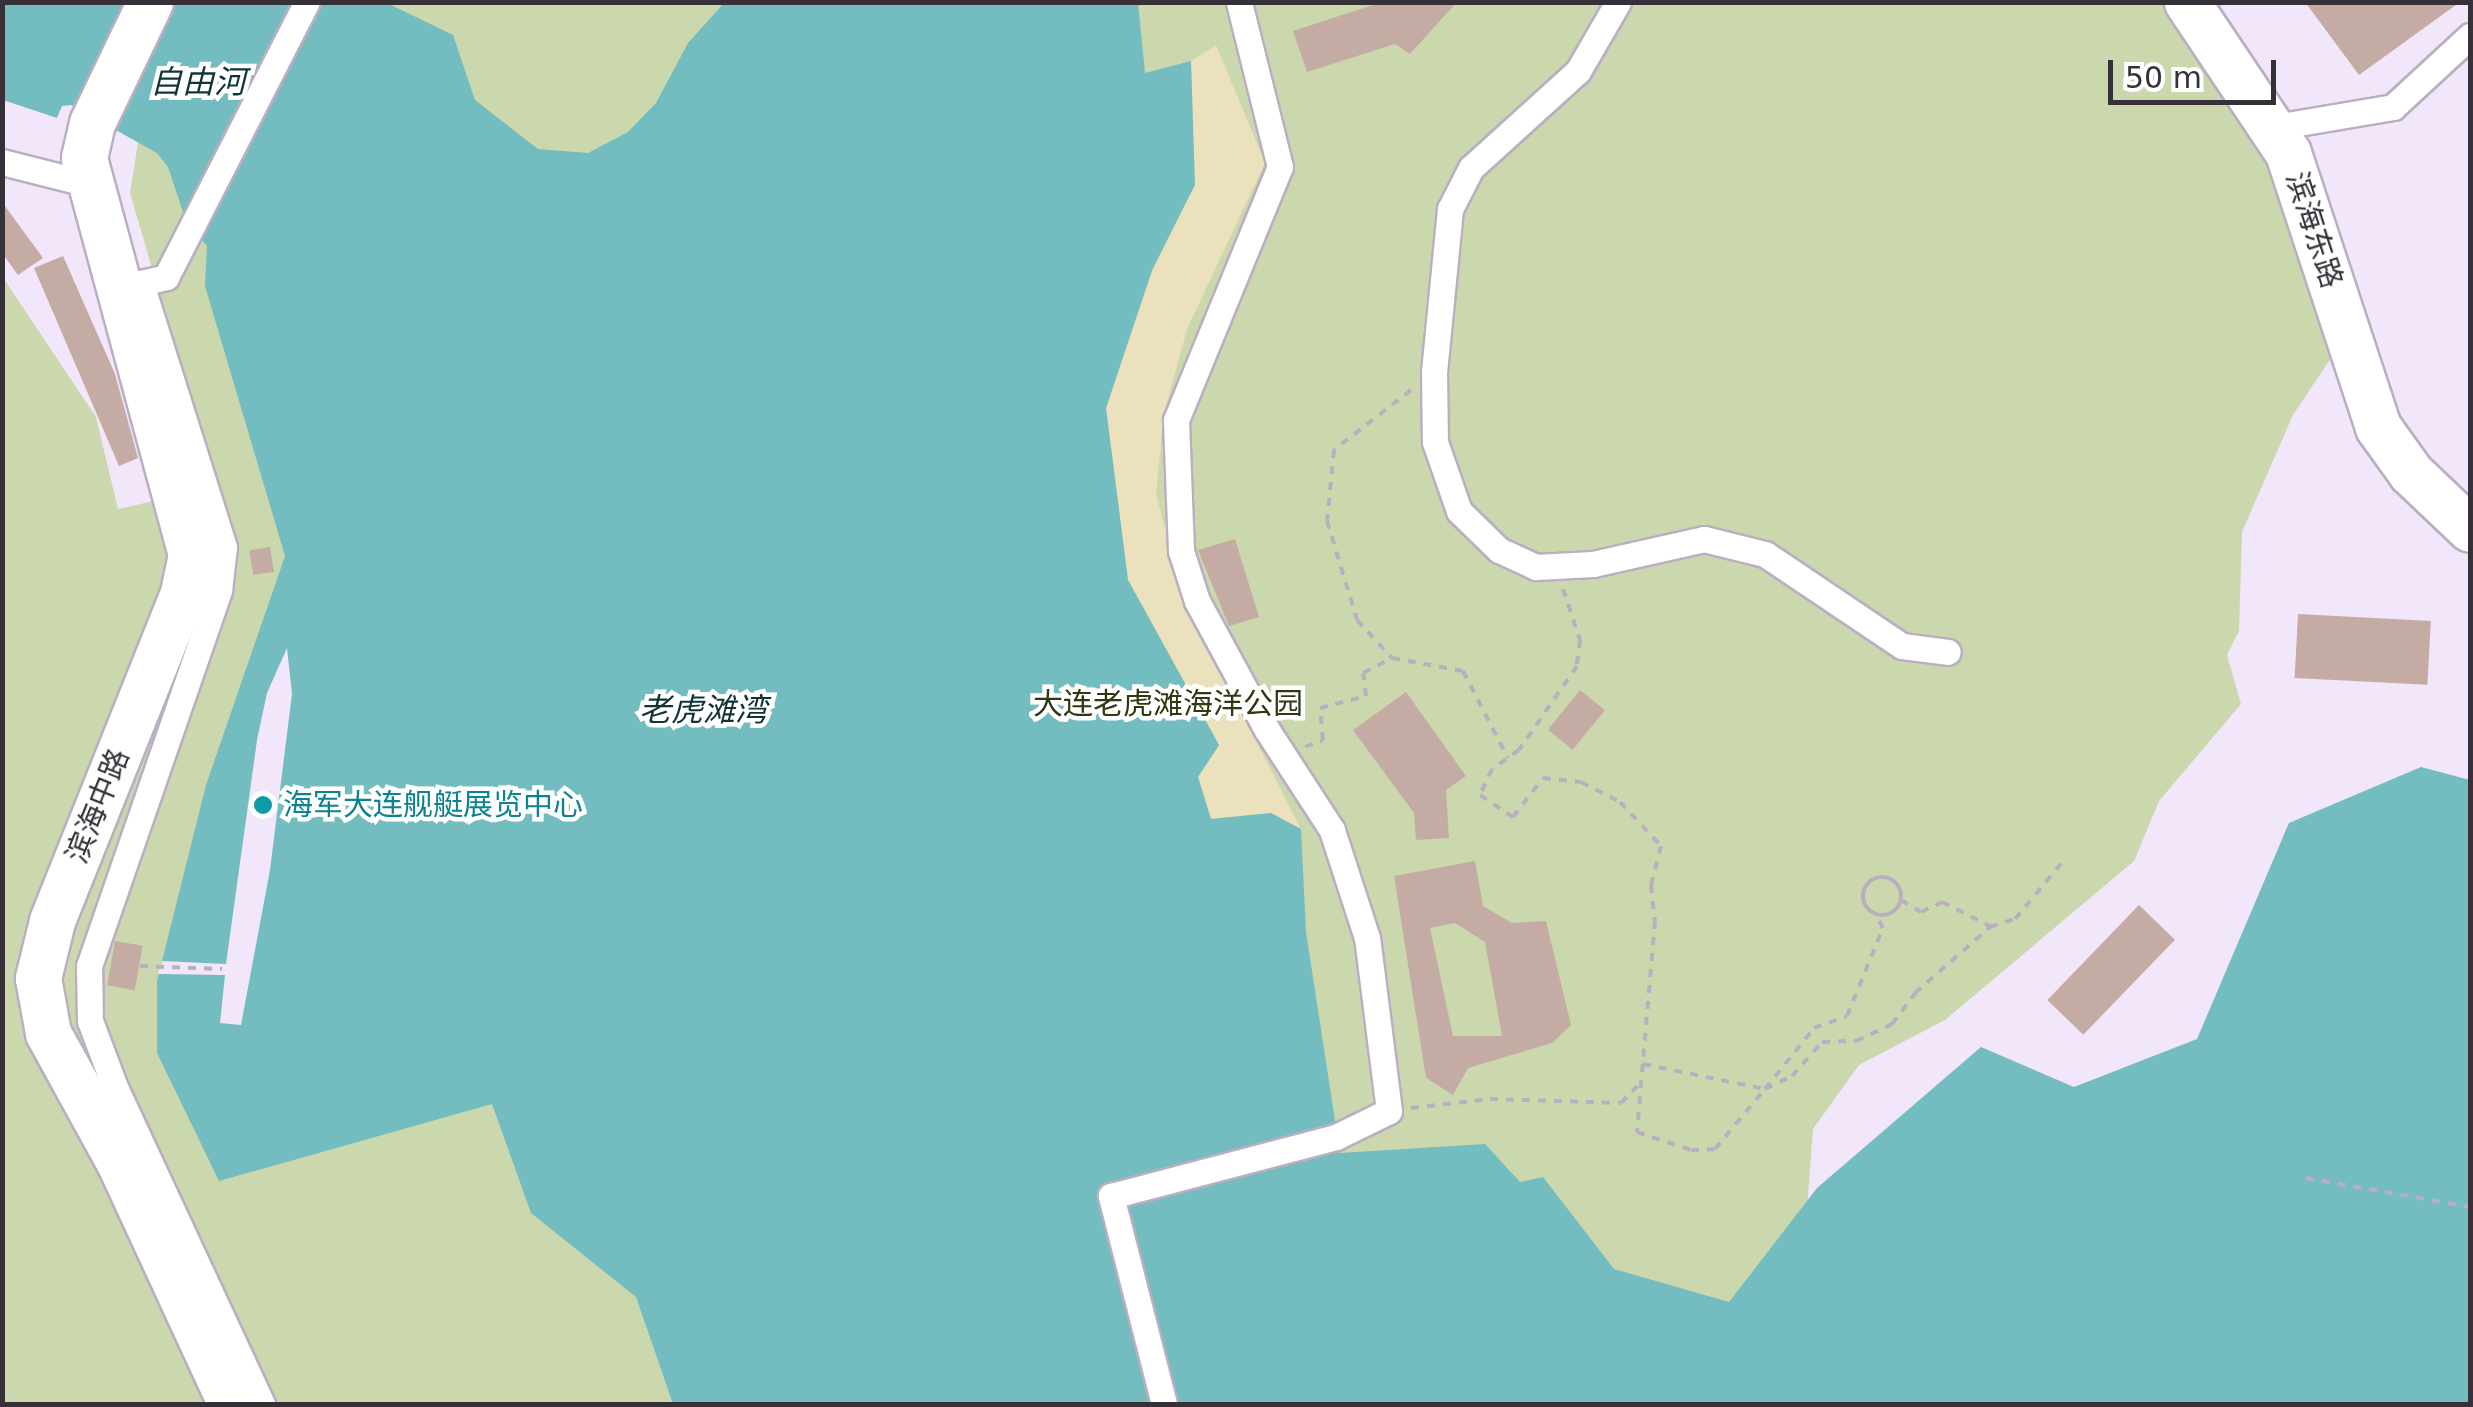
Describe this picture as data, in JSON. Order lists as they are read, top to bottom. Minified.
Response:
{"streets":{"highway":["滨海东路","滨海中路"]},"water":["自由河","老虎滩湾"],"parks":["大连老虎滩海洋公园"],"places":["海军大连舰艇展览中心"],"scale_bar":"50 m"}
